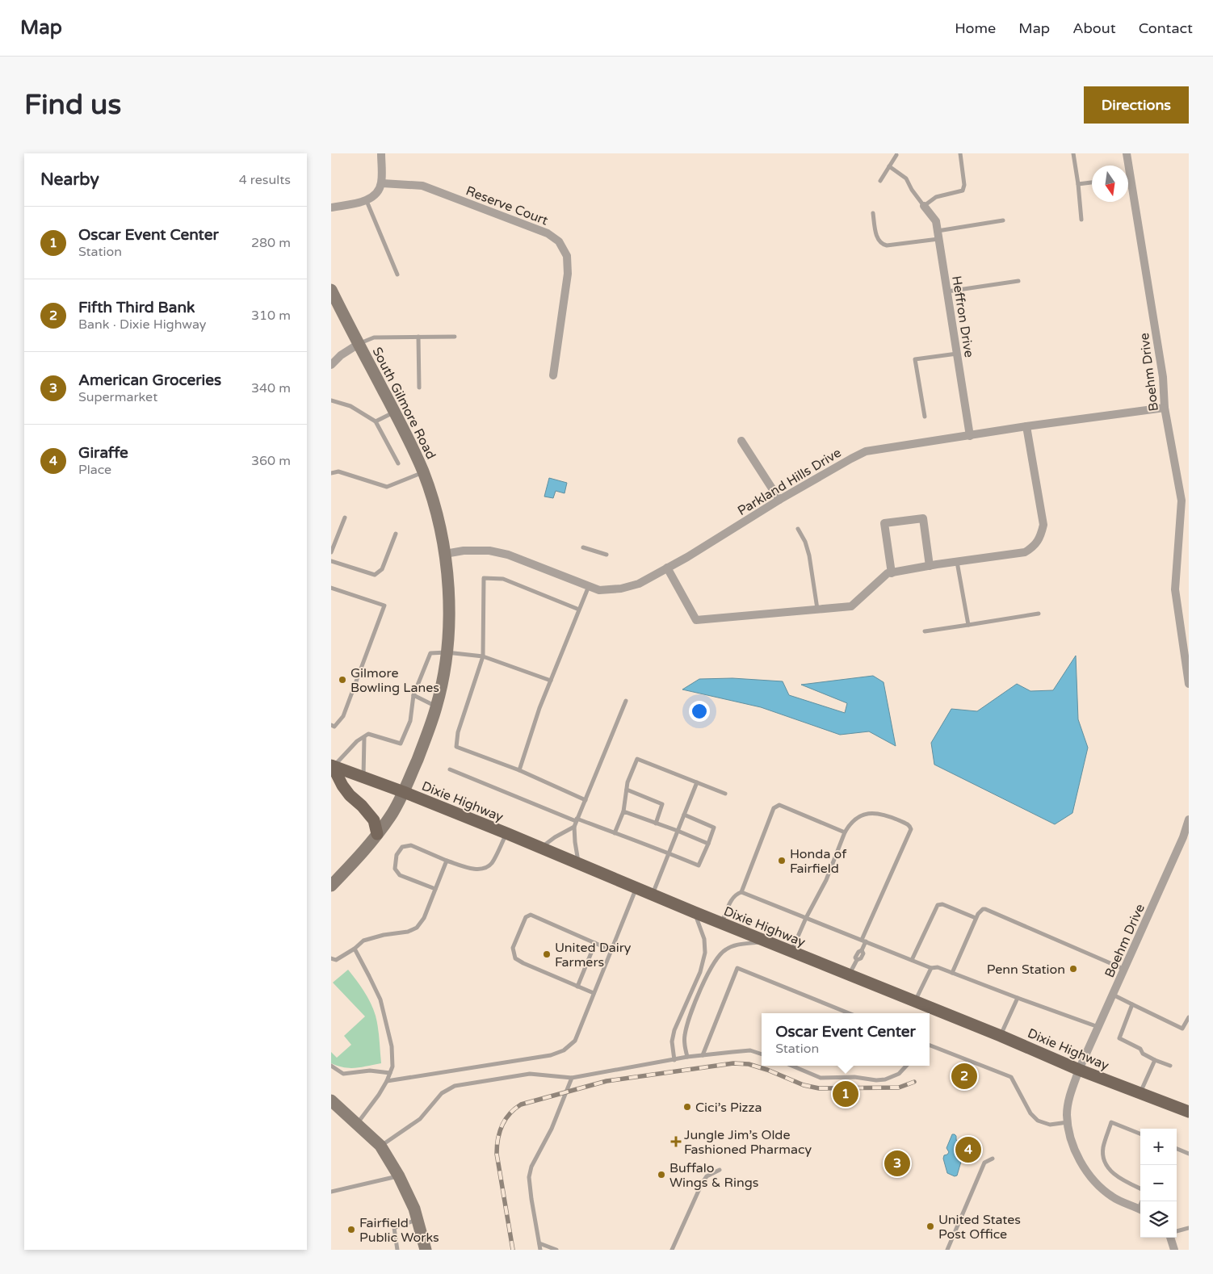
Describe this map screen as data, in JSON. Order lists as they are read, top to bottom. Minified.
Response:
{"streets":{"main road":["South Gilmore Road","Dixie Highway"],"street":["Reserve Court","Heffron Drive","Boehm Drive","Parkland Hills Drive"]},"crossings":[["Heffron Drive","Parkland Hills Drive"],["Boehm Drive","Parkland Hills Drive"],["Boehm Drive","Dixie Highway"],["South Gilmore Road","Parkland Hills Drive"],["South Gilmore Road","Dixie Highway"]],"places":{"other":["Gilmore Bowling Lanes","Honda of Fairfield","United Dairy Farmers","Penn Station","Cici’s Pizza","Buffalo Wings & Rings","United States Post Office","Fairfield Public Works"],"health":["Jungle Jim’s Olde Fashioned Pharmacy"]},"north":"bottom","page":{"header":"Map","nav":["Home","Map","About","Contact"],"buttons":"Directions","title":"Find us","heading":["Nearby","4 results"],"list":[{"mark":"1","name":"Oscar Event Center","note":"Station","value":"280 m"},{"mark":"2","name":"Fifth Third Bank","note":"Bank · Dixie Highway","value":"310 m"},{"mark":"3","name":"American Groceries","note":"Supermarket","value":"340 m"},{"mark":"4","name":"Giraffe","note":"Place","value":"360 m"}],"popup":["Oscar Event Center","Station"],"pins":["2","1","4","3"],"map_buttons":["+","−"]}}
